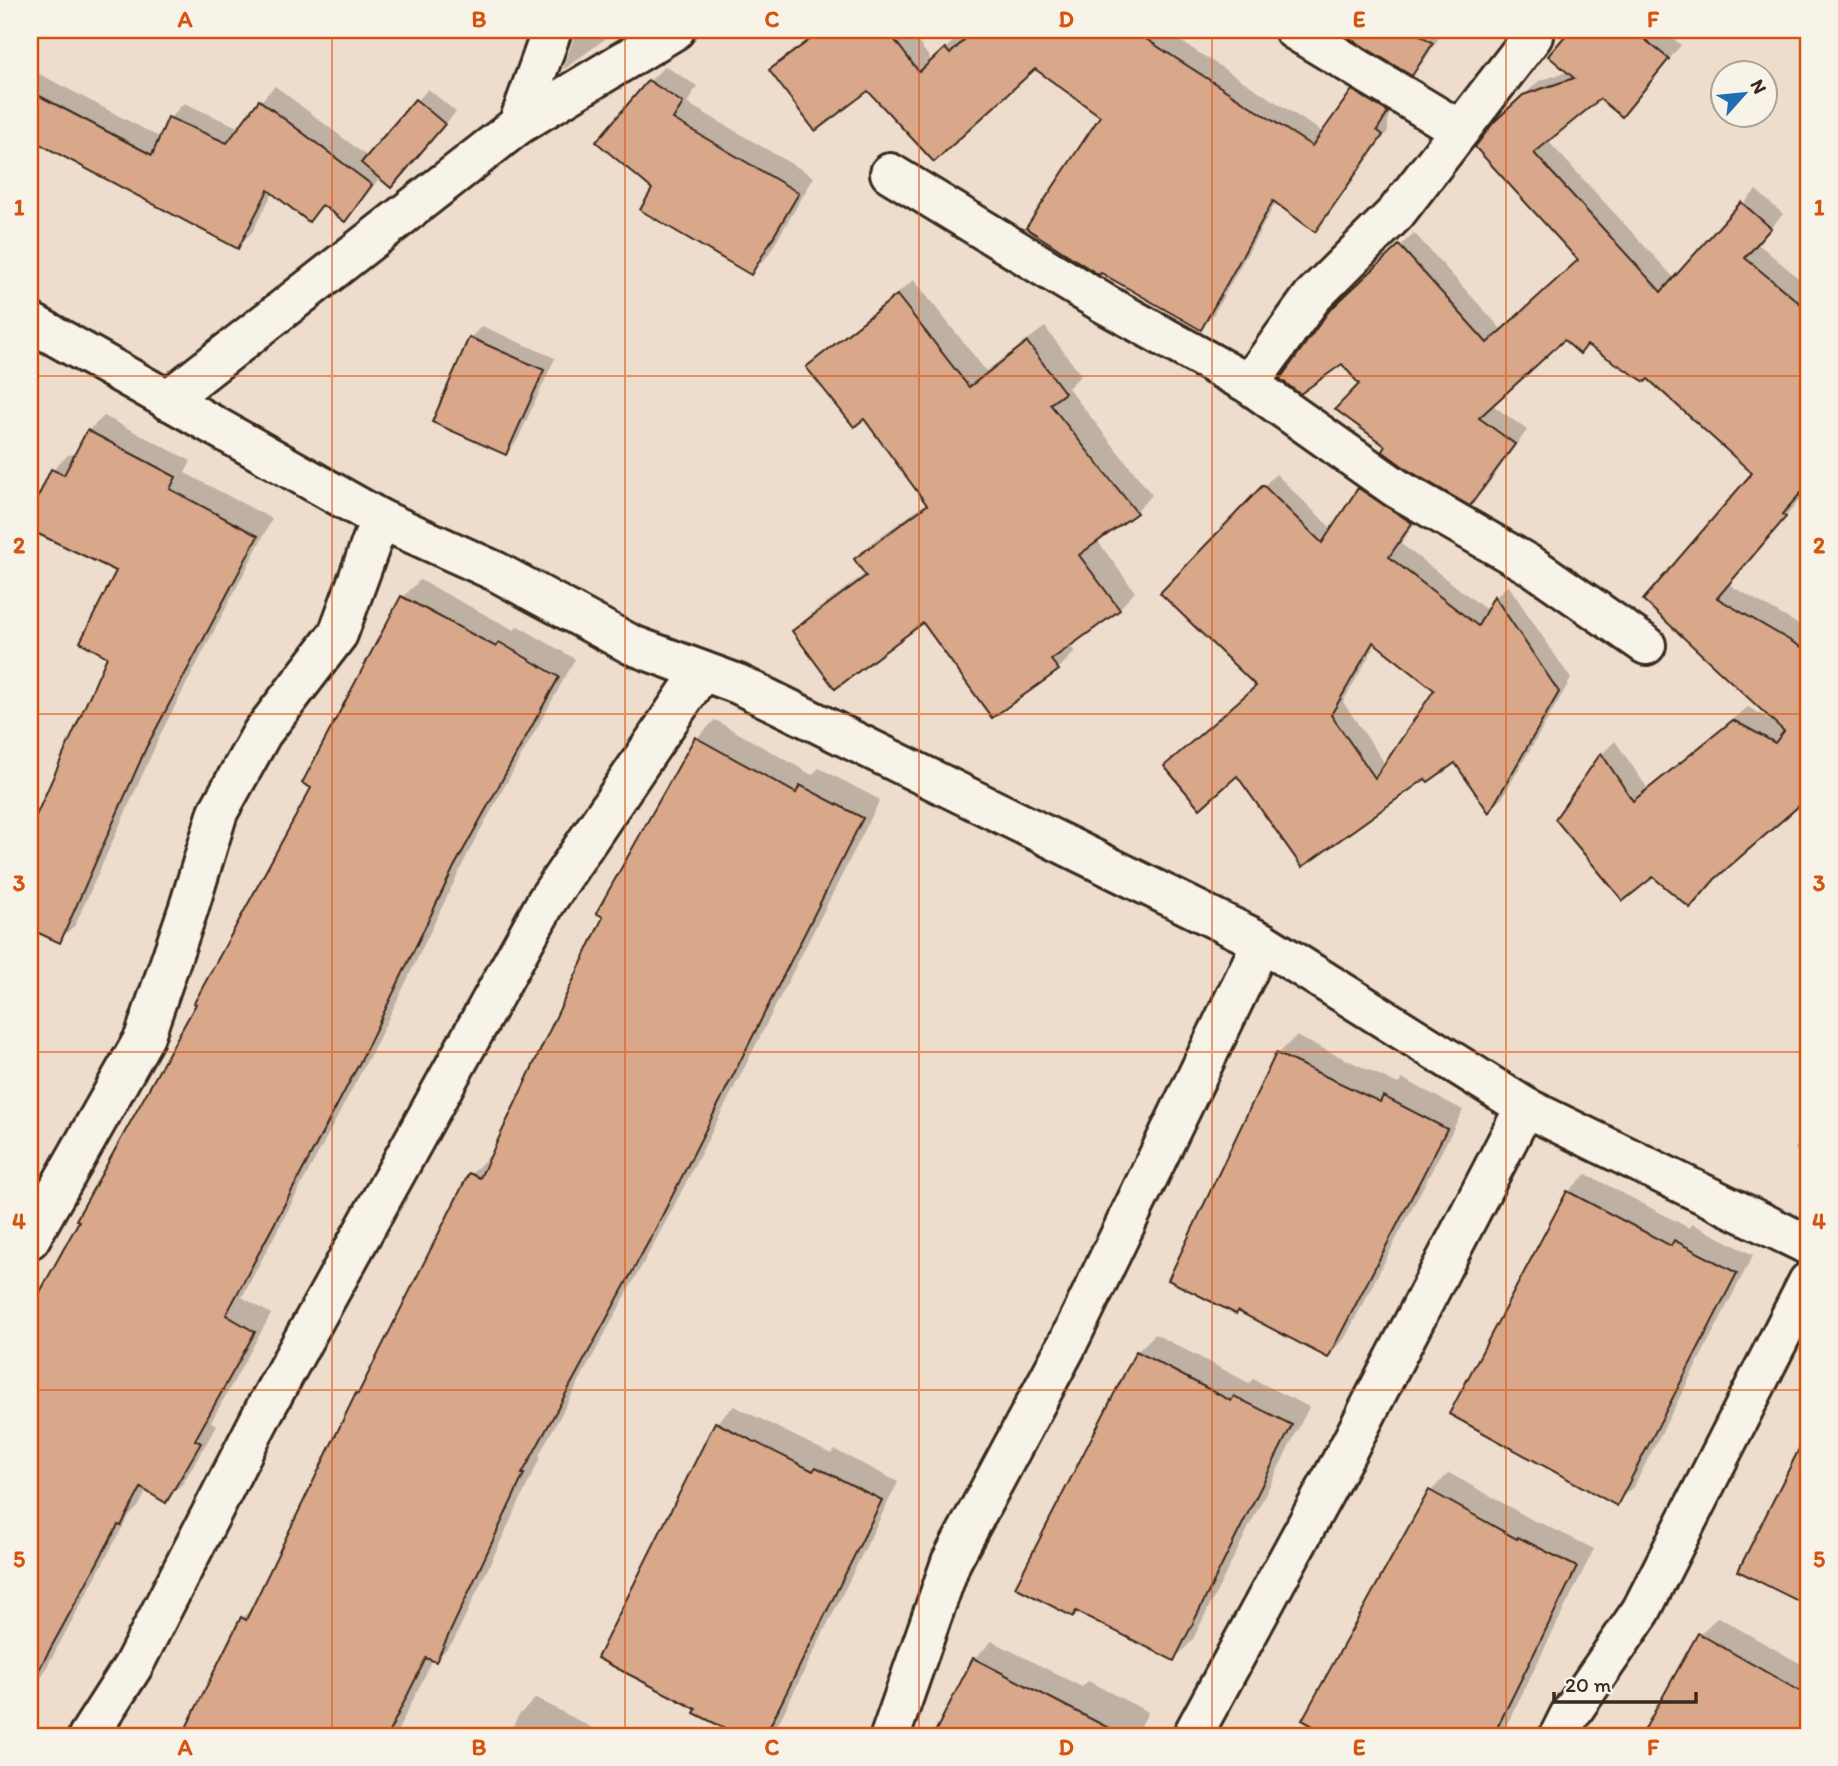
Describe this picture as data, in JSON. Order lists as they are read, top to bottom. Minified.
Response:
{"scale_bar":"20 m","north":"top right","grid":{"columns":["A","B","C","D","E","F"],"rows":["1","2","3","4","5"]}}
